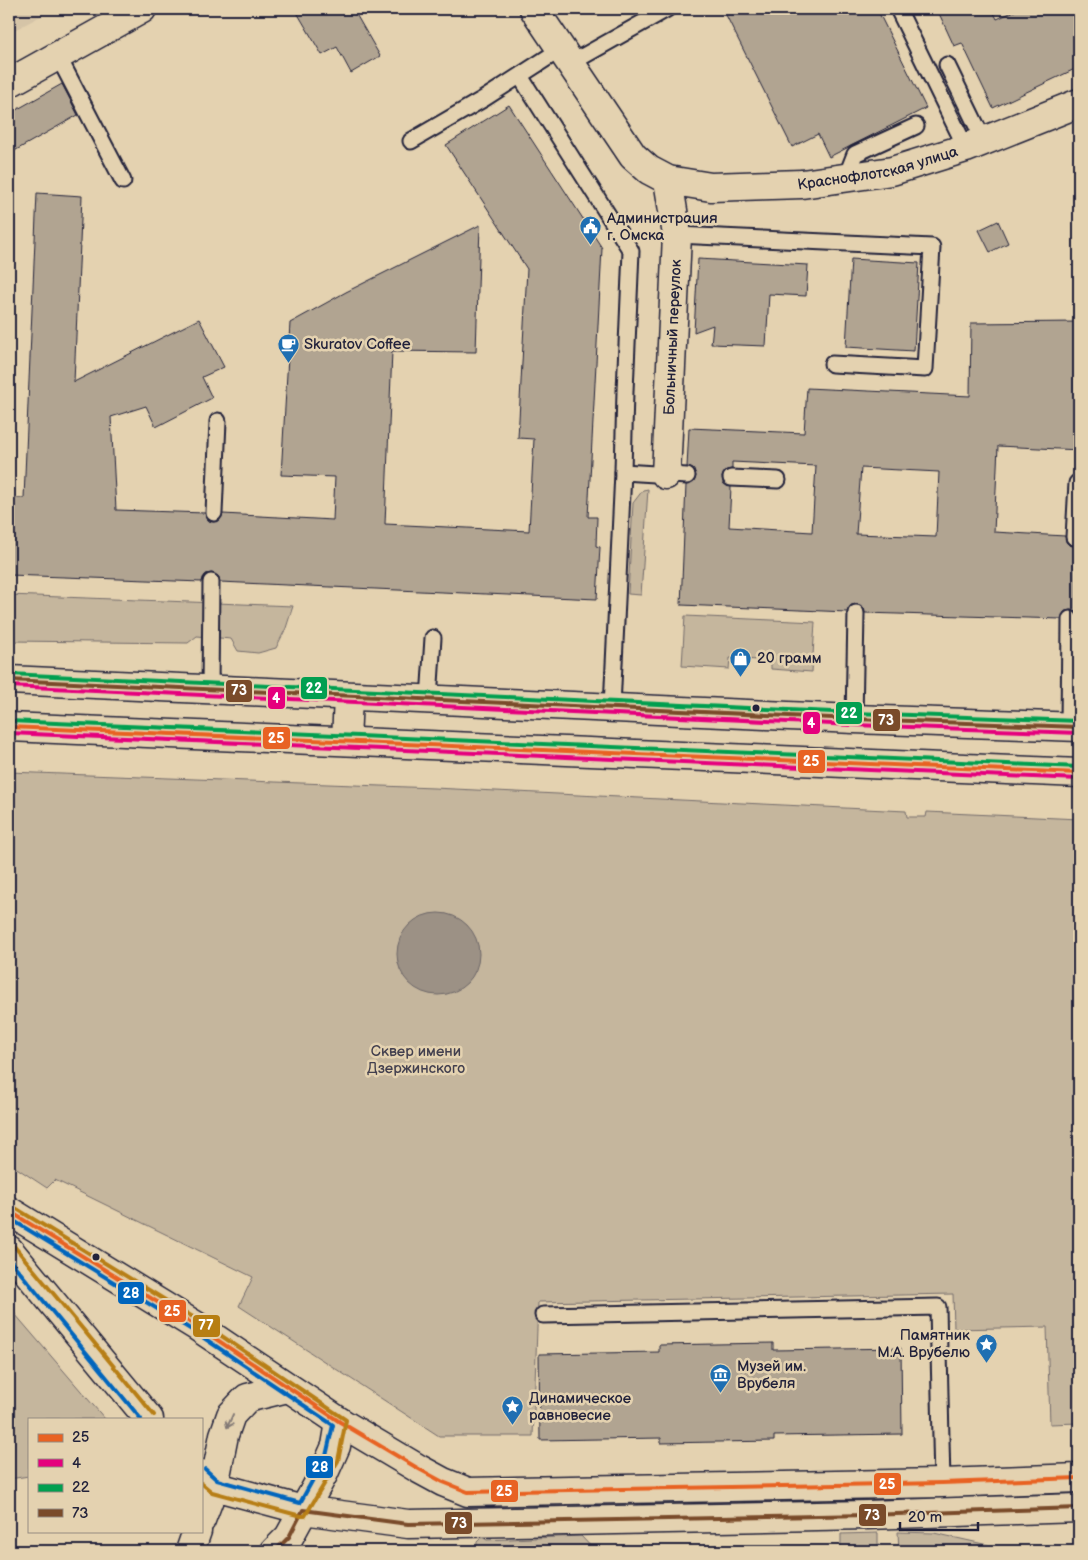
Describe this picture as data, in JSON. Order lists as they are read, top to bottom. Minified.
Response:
{"streets":{"main road":["Краснофлотская улица","Больничный переулок"]},"crossings":[["Краснофлотская улица","Больничный переулок"]],"parks":["Сквер имени Дзержинского"],"places":{"public building":["Администрация г. Омска"],"cafe":["Skuratov Coffee"],"shop":["20 грамм"],"place":["Памятник М.А. Врубелю","Динамическое равновесие"],"museum":["Музей им. Врубеля"]},"lines":["transit line 22","transit line 73","transit line 4","transit line 25","transit line 77","transit line 28"],"legend":["25","4","22","73"],"scale_bar":"20 m"}
